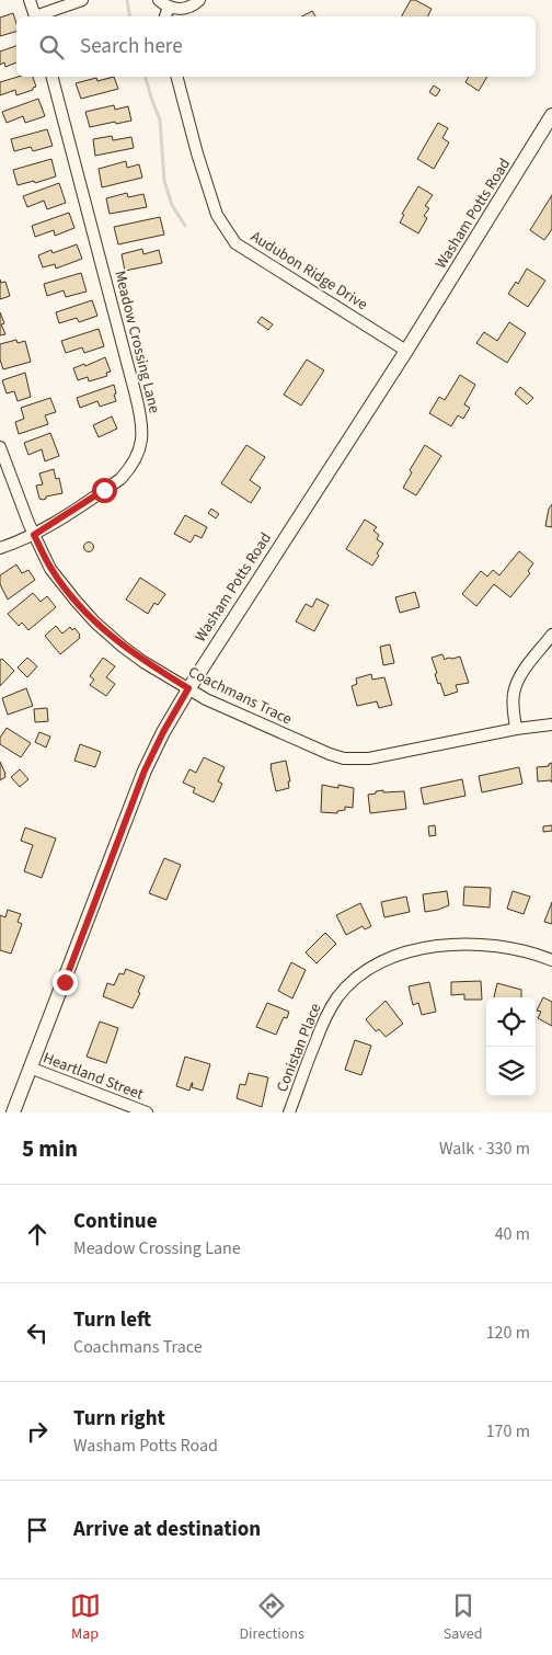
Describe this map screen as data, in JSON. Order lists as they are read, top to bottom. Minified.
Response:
{"streets":{"street":["Washam Potts Road","Audubon Ridge Drive","Meadow Crossing Lane","Coachmans Trace","Conistan Place","Heartland Street"]},"crossings":[["Washam Potts Road","Audubon Ridge Drive"],["Washam Potts Road","Coachmans Trace"],["Washam Potts Road","Heartland Street"],["Meadow Crossing Lane","Coachmans Trace"]],"page":{"search":"Search here","heading":["5 min","Walk · 330 m"],"list":[["Continue","Meadow Crossing Lane","40 m"],["Turn left","Coachmans Trace","120 m"],["Turn right","Washam Potts Road","170 m"],"Arrive at destination"],"nav":["Map","Directions","Saved"]}}
